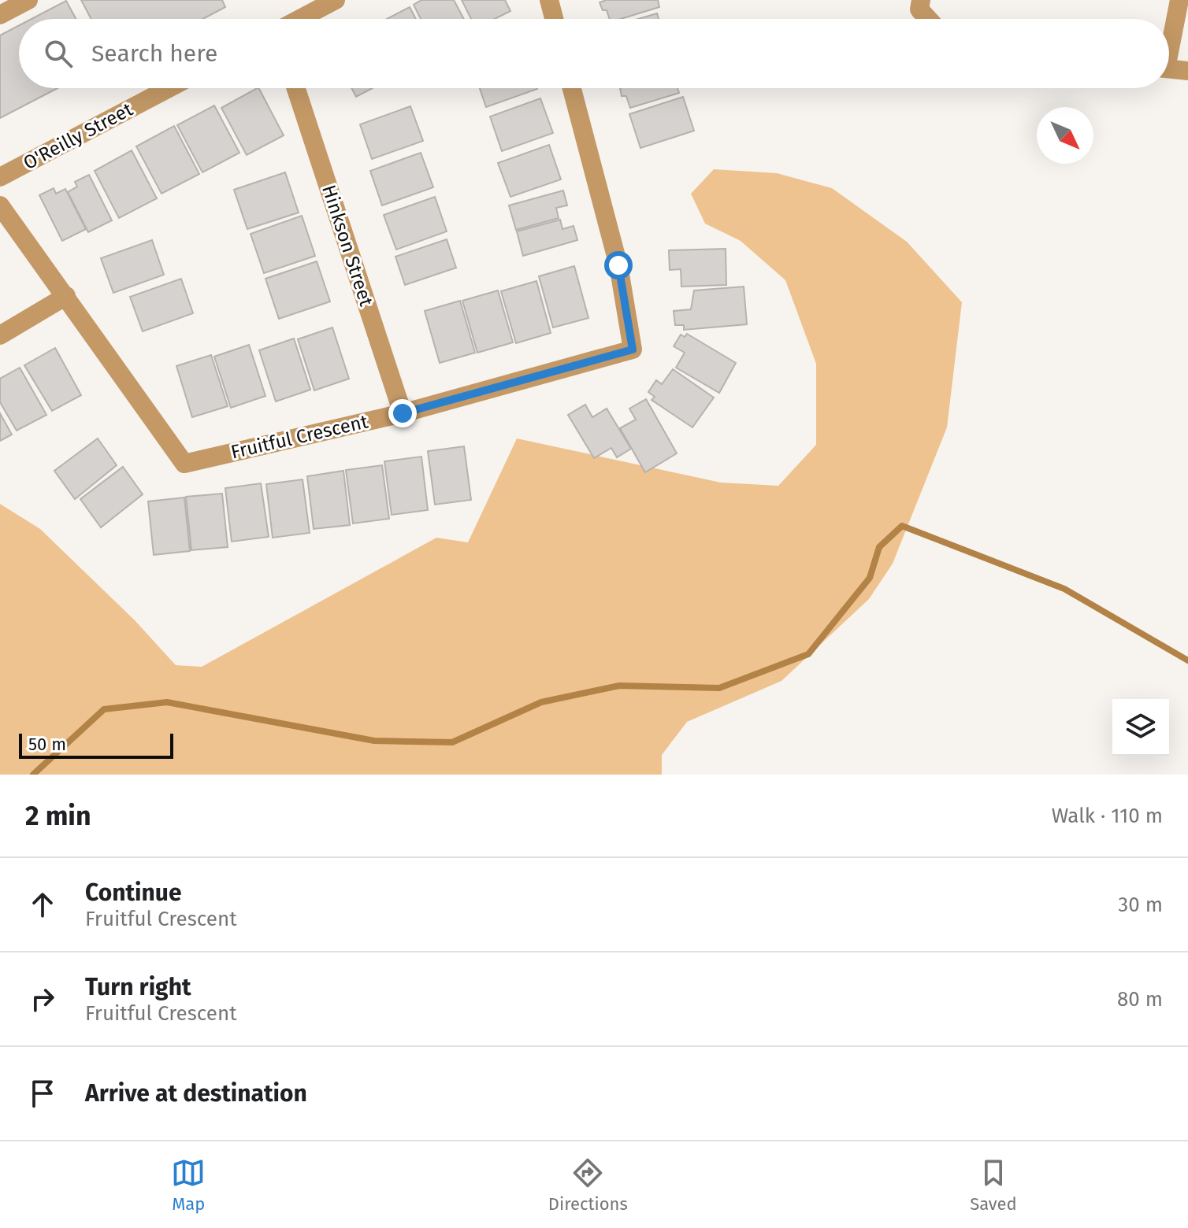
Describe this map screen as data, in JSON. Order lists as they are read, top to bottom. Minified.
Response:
{"streets":{"street":["O'Reilly Street","Hinkson Street","Fruitful Crescent"]},"crossings":[["Hinkson Street","Fruitful Crescent"]],"scale_bar":"50 m","north":"bottom right","page":{"search":"Search here","scale":"50 m","heading":["2 min","Walk · 110 m"],"list":[["Continue","Fruitful Crescent","30 m"],["Turn right","Fruitful Crescent","80 m"],"Arrive at destination"],"nav":["Map","Directions","Saved"]}}
